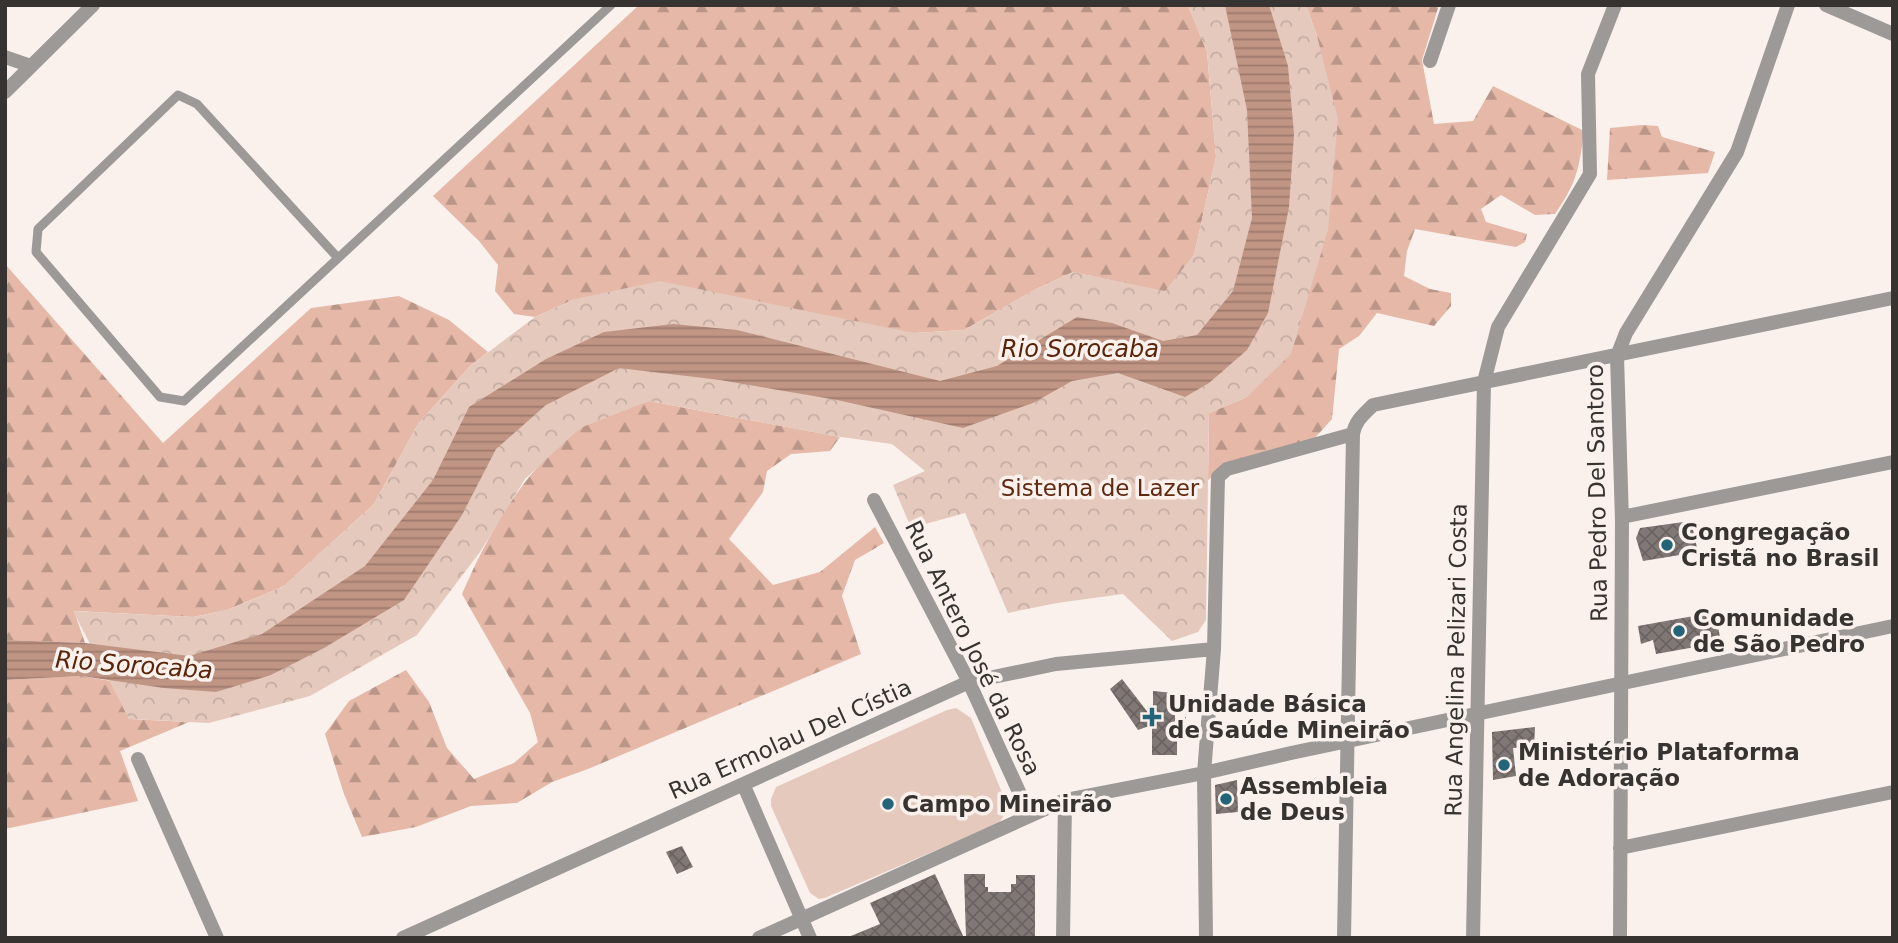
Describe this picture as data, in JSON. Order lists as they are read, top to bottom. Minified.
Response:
{"streets":{"street":["Rua Pedro Del Santoro","Rua Antero José da Rosa","Rua Angelina Pelizari Costa","Rua Ermolau Del Cístia"]},"crossings":[["Rua Antero José da Rosa","Rua Ermolau Del Cístia"]],"water":["Rio Sorocaba"],"parks":["Sistema de Lazer"],"places":{"other":["Congregação Cristã no Brasil","Comunidade de São Pedro","Ministério Plataforma de Adoração","Assembleia de Deus","Campo Mineirão"],"health":["Unidade Básica de Saúde Mineirão"]}}
